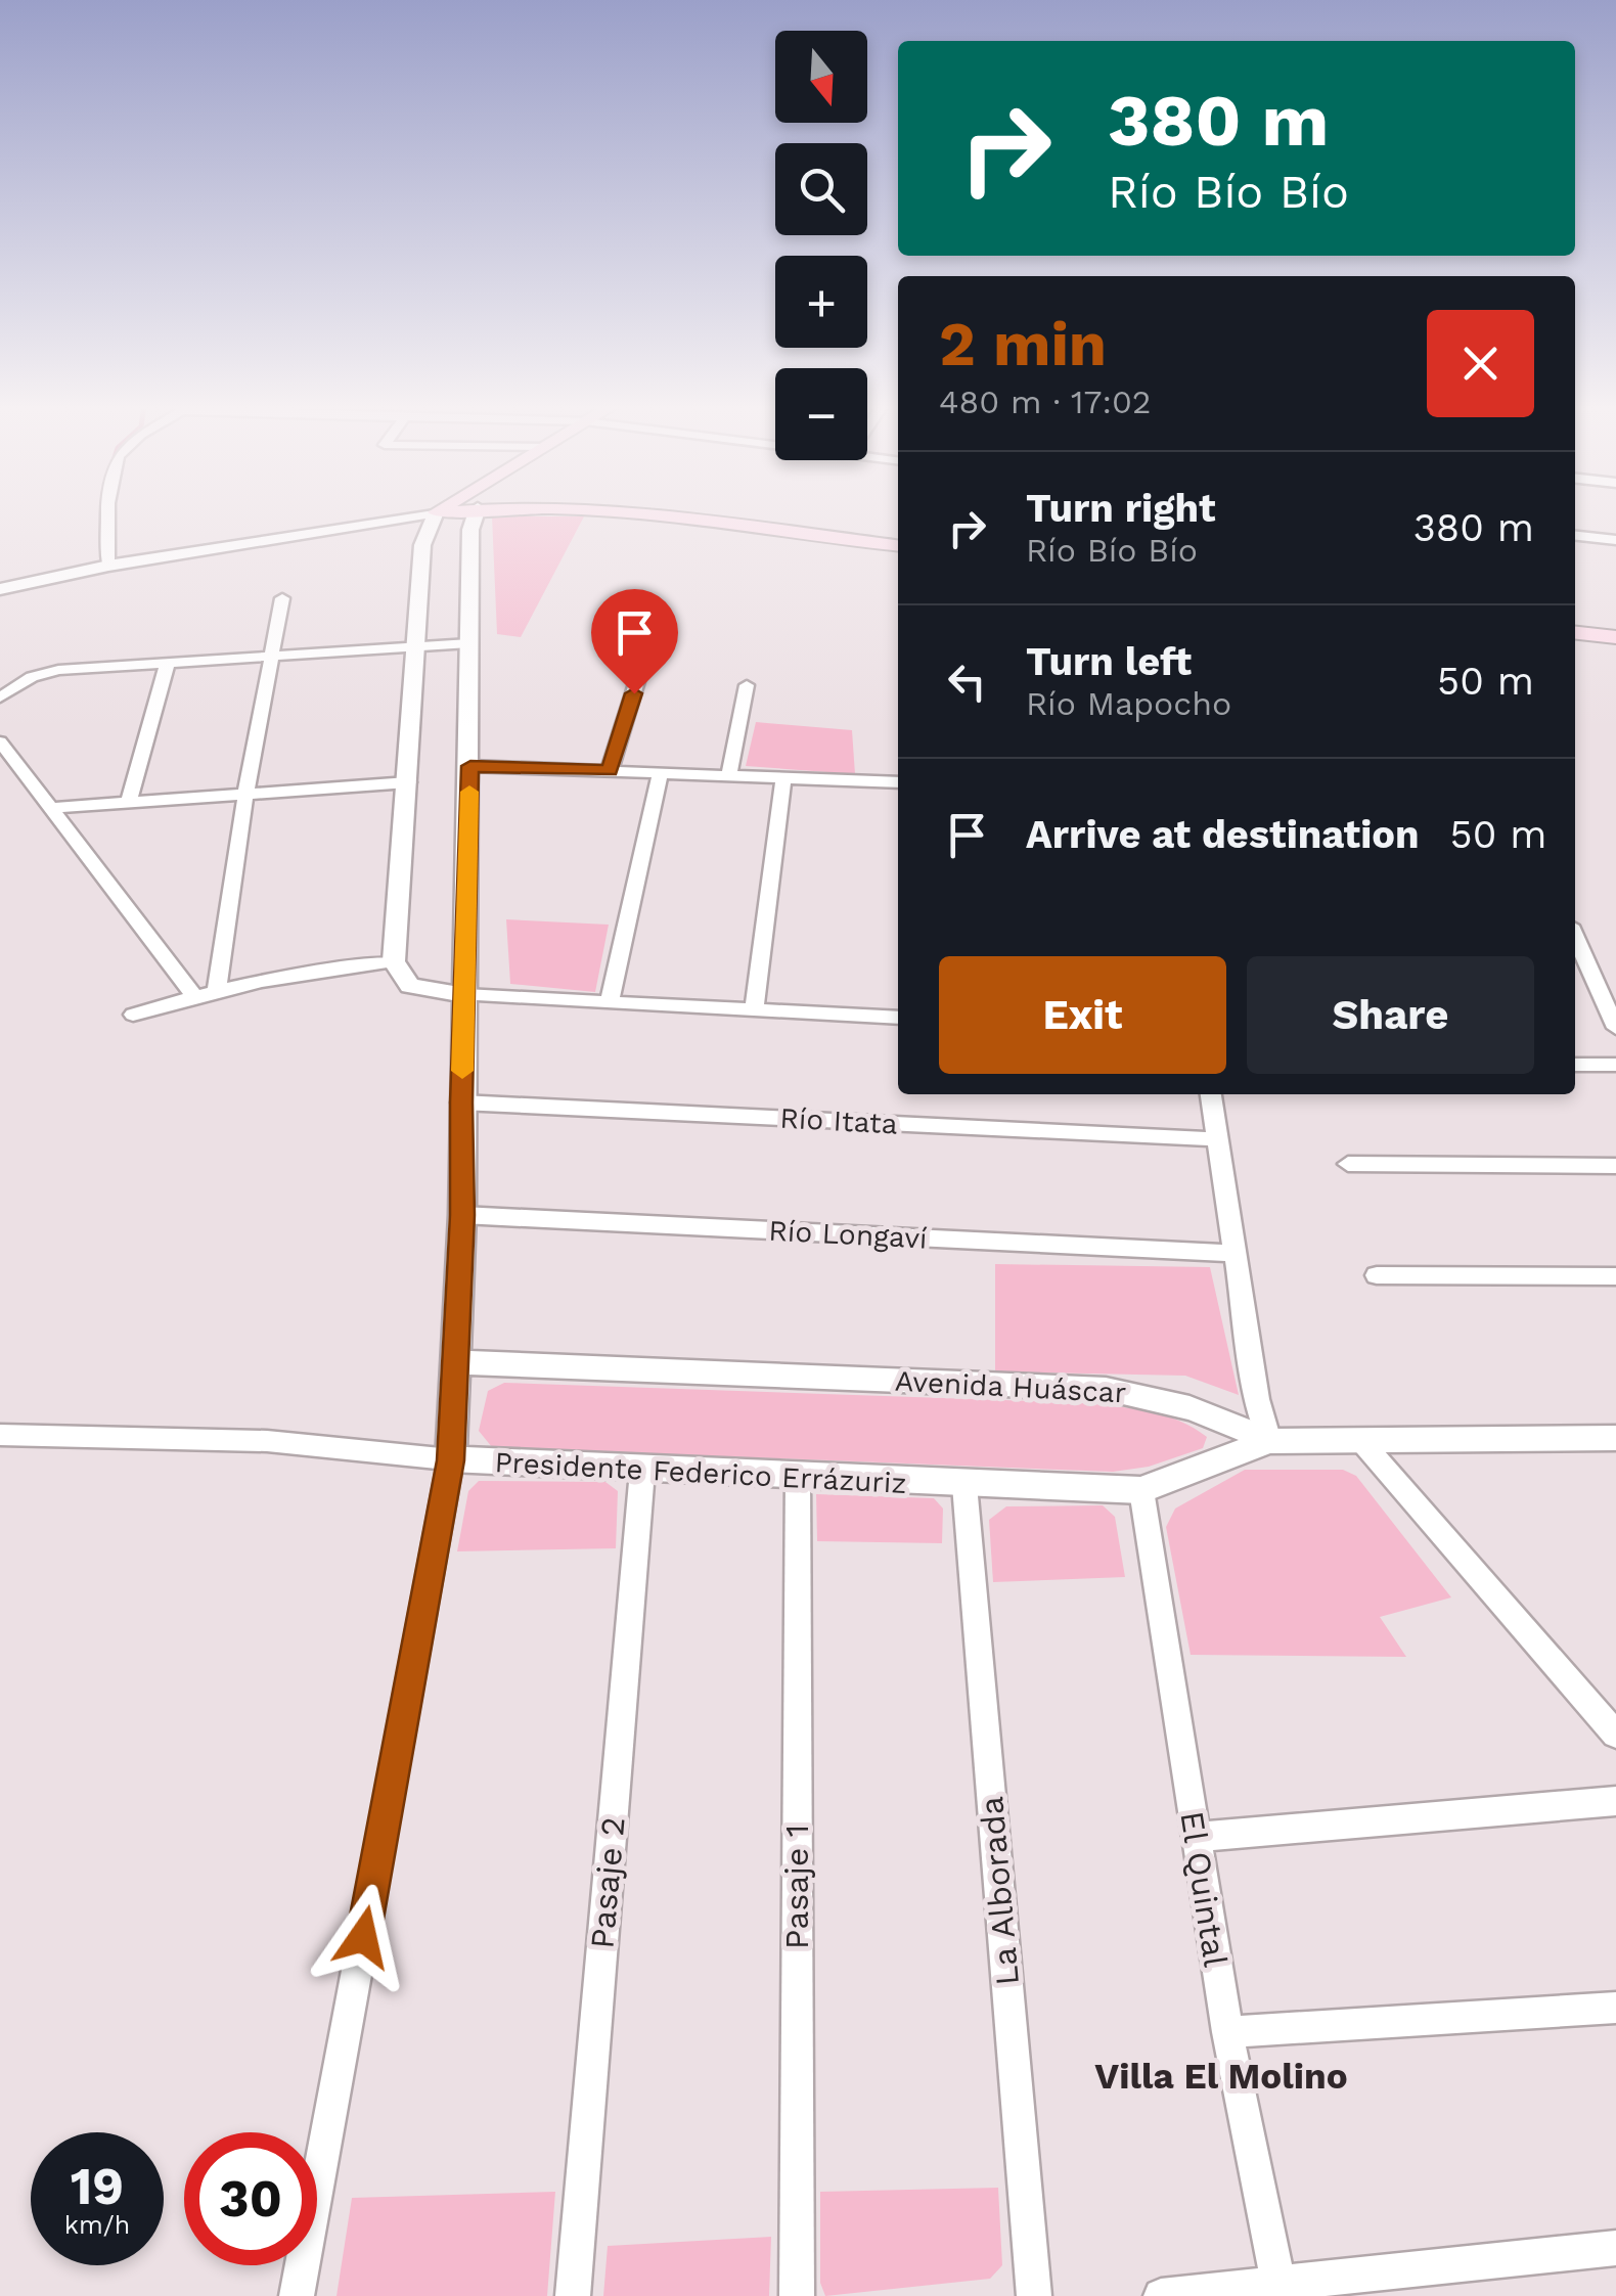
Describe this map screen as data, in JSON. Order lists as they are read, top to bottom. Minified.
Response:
{"streets":{"street":["Río Itata","Río Longaví","Avenida Huáscar","Presidente Federico Errázuriz","Pasaje 2","Pasaje 1","El Quintal","La Alborada"]},"crossings":[["Avenida Huáscar","Presidente Federico Errázuriz"],["Presidente Federico Errázuriz","Pasaje 2"],["Presidente Federico Errázuriz","Pasaje 1"],["Presidente Federico Errázuriz","El Quintal"],["Presidente Federico Errázuriz","La Alborada"]],"districts":["Villa El Molino"],"north":"bottom","page":{"map_buttons":["+","−"],"turn":["380 m","Río Bío Bío"],"heading":["2 min","480 m · 17:02"],"list":[{"name":"Turn right","note":"Río Bío Bío","value":"380 m"},{"name":"Turn left","note":"Río Mapocho","value":"50 m"},{"name":"Arrive at destination","value":"50 m"}],"buttons":["Exit","Share"],"speed":"19 km/h","limit":"30"}}
